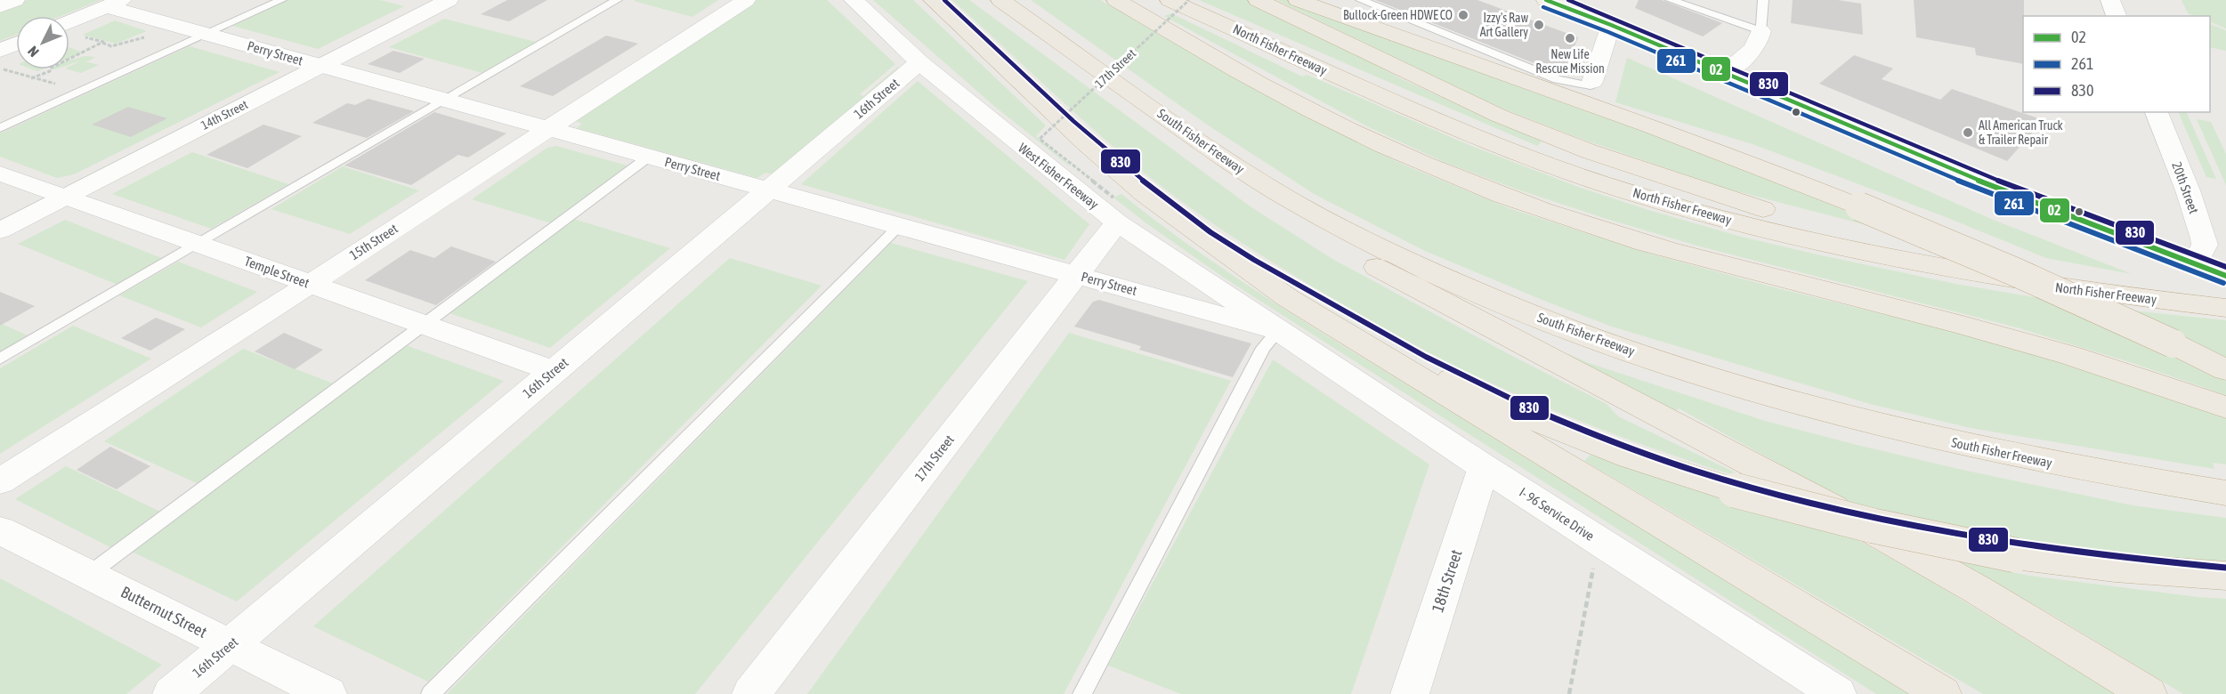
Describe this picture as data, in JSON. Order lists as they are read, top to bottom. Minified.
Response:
{"streets":{"highway":["North Fisher Freeway","South Fisher Freeway"],"street":["Perry Street","17th Street","16th Street","14th Street","West Fisher Freeway","20th Street","15th Street","Temple Street","I- 96 Service Drive","18th Street","Butternut Street"]},"crossings":[["Perry Street","17th Street"],["Perry Street","16th Street"],["Perry Street","14th Street"],["Perry Street","West Fisher Freeway"],["Perry Street","15th Street"],["Perry Street","I- 96 Service Drive"],["17th Street","West Fisher Freeway"],["16th Street","West Fisher Freeway"],["16th Street","Temple Street"],["16th Street","Butternut Street"],["14th Street","Temple Street"],["West Fisher Freeway","I- 96 Service Drive"],["15th Street","Temple Street"],["I- 96 Service Drive","18th Street"]],"places":["Bullock-Green HDWE CO","Izzy's Raw Art Gallery","New Life Rescue Mission","All American Truck & Trailer Repair"],"lines":["transit line 02","transit line 830","transit line 261"],"legend":["02","261","830"],"north":"bottom left"}
